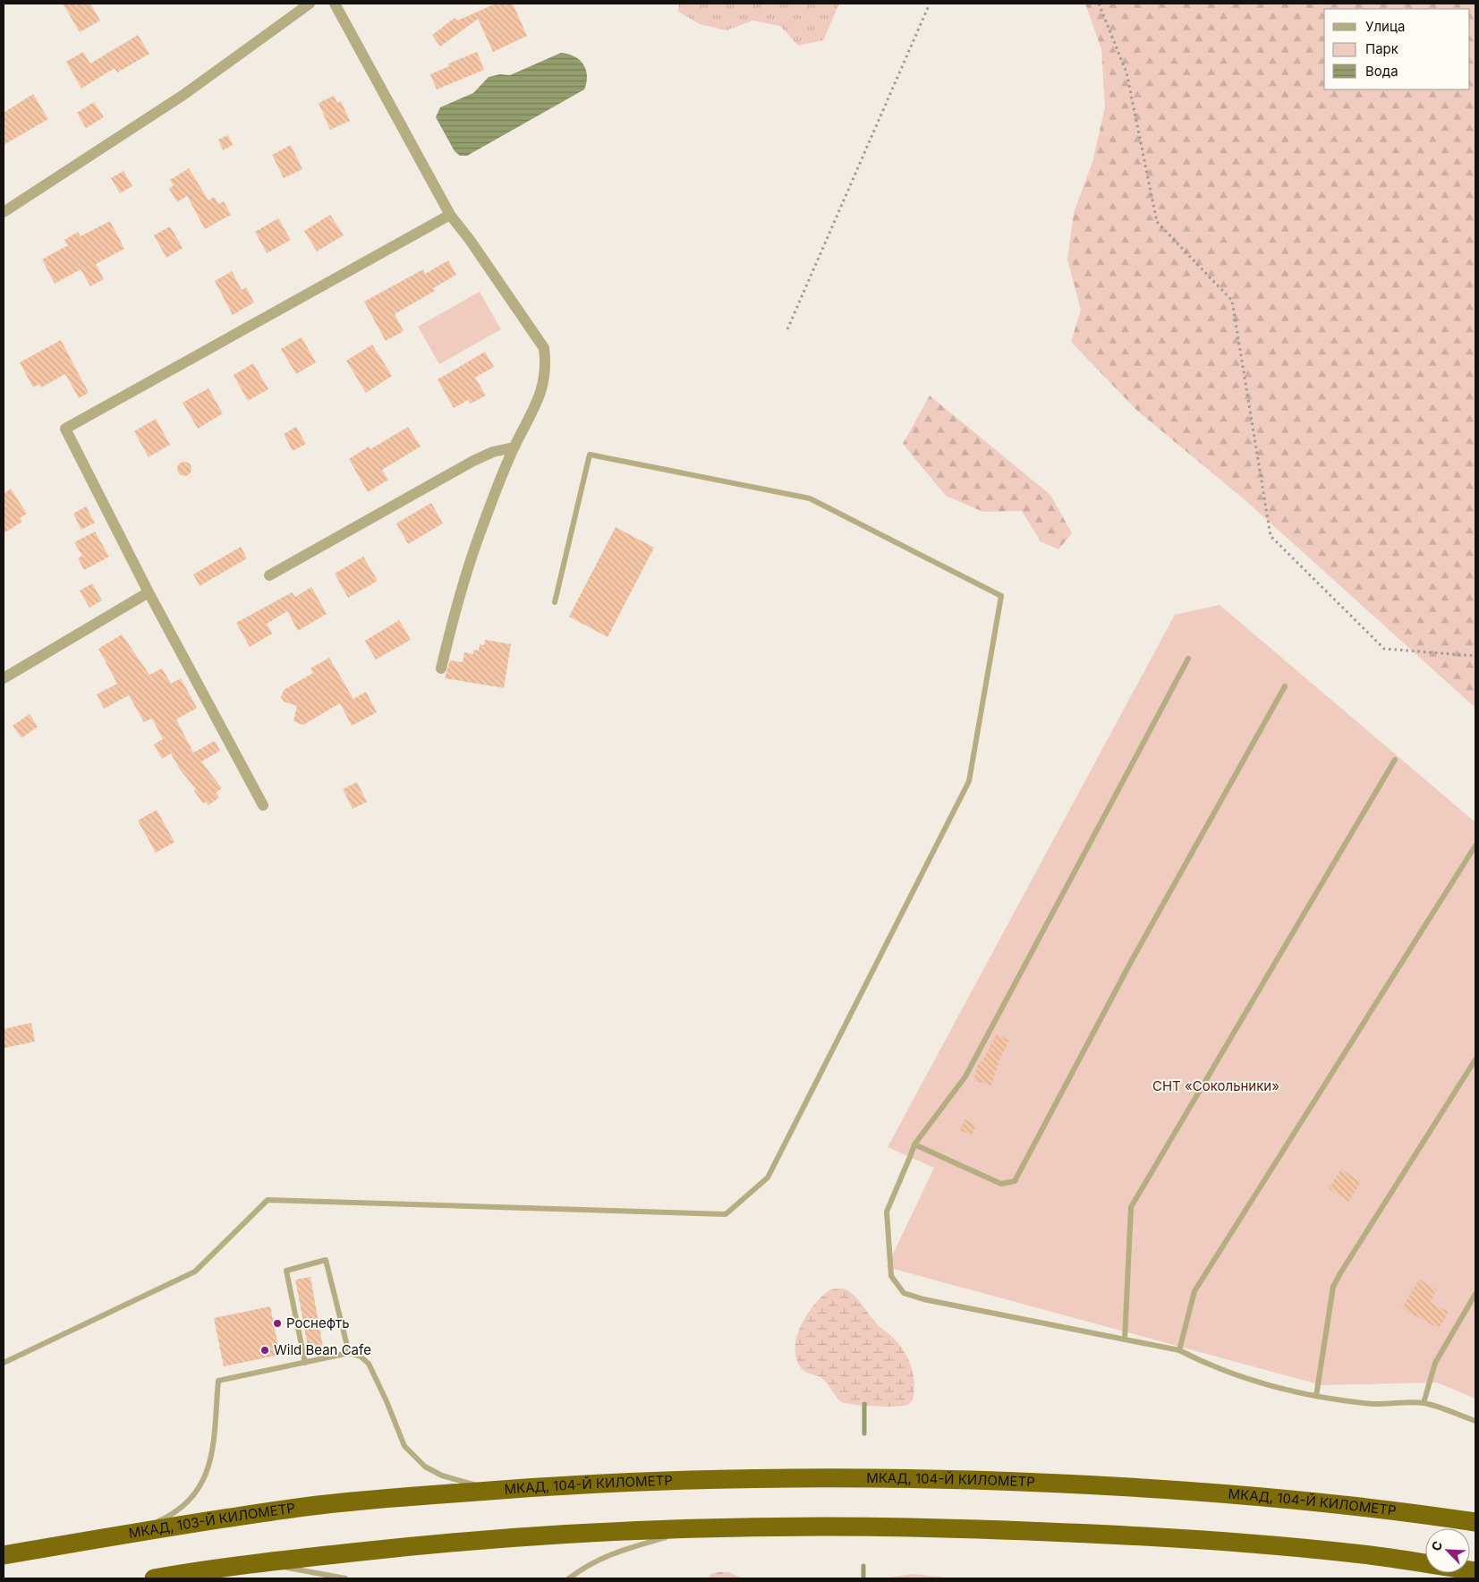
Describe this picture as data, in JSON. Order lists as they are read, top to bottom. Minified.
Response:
{"streets":{"highway":["МКАД, 104-Й КИЛОМЕТР","МКАД, 103-Й КИЛОМЕТР"]},"crossings":[["МКАД, 104-Й КИЛОМЕТР","МКАД, 103-Й КИЛОМЕТР"]],"parks":["СНТ «Сокольники»"],"places":["Роснефть","Wild Bean Cafe"],"legend":["Улица","Парк","Вода"],"north":"top left"}
